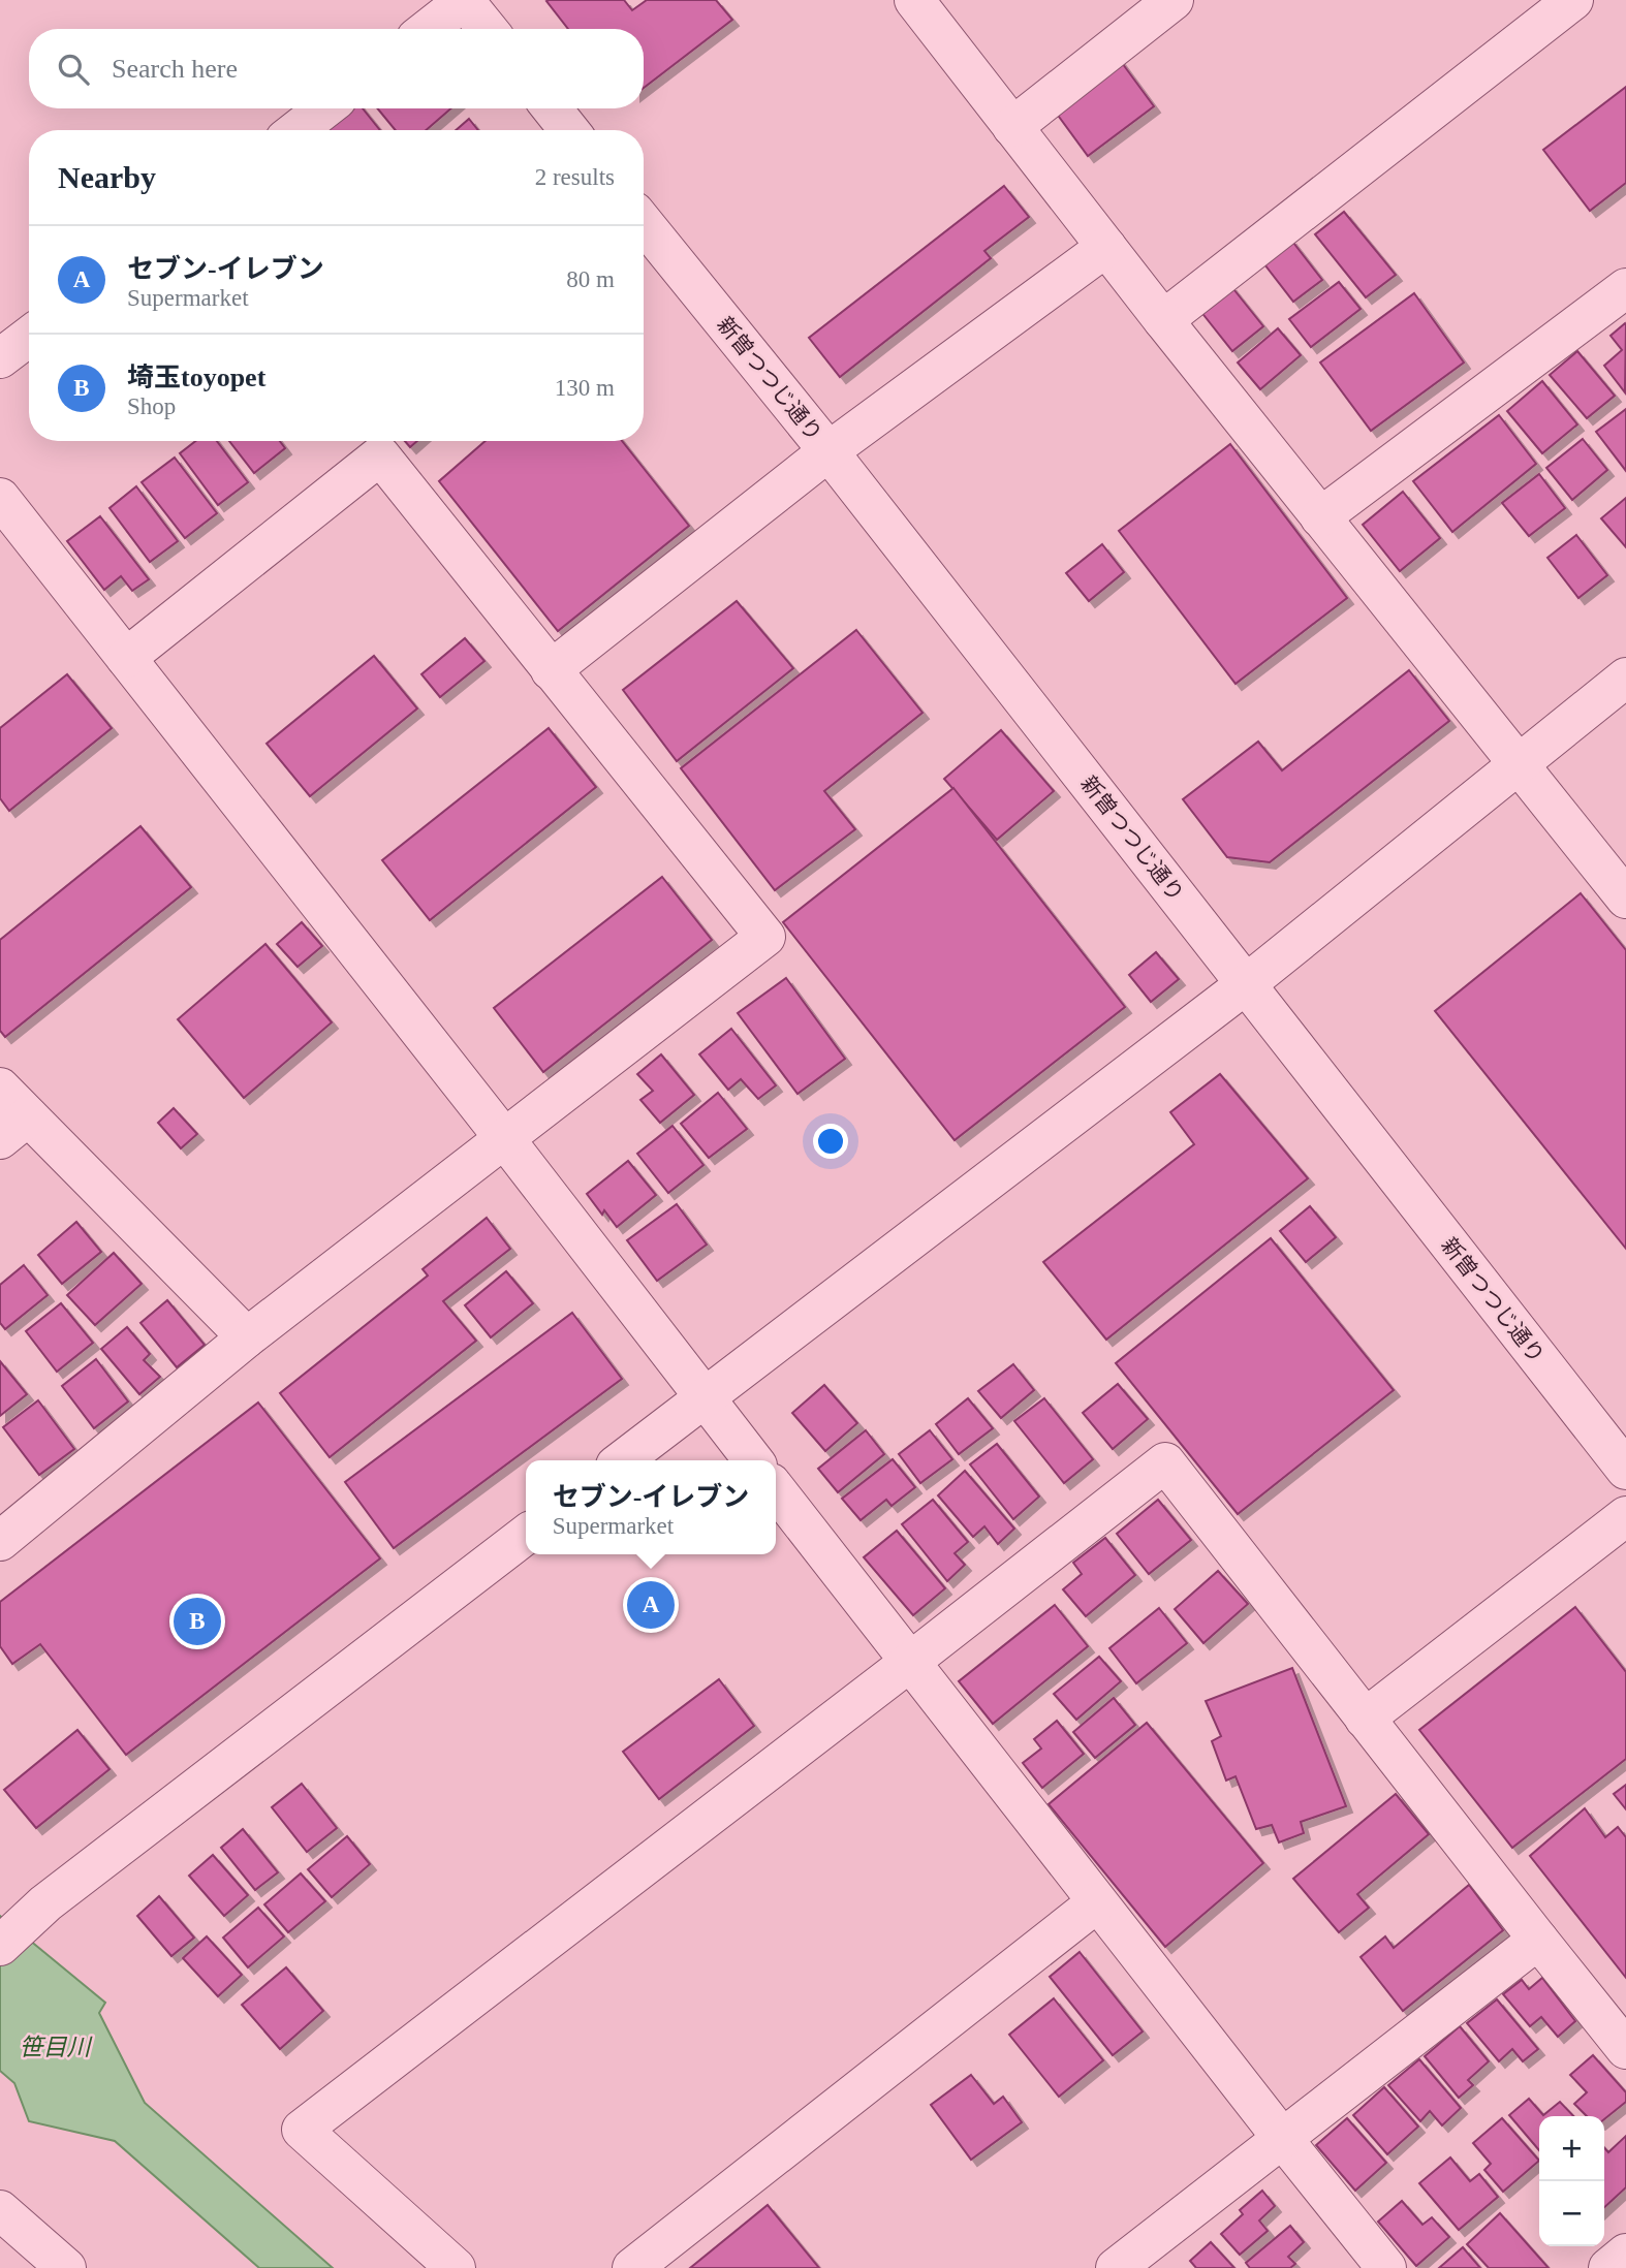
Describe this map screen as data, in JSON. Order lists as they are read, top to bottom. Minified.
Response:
{"streets":{"street":["新曽つつじ通り"]},"water":["笹目川"],"page":{"search":"Search here","heading":["Nearby","2 results"],"list":[{"mark":"A","name":"セブン-イレブン","note":"Supermarket","value":"80 m"},{"mark":"B","name":"埼玉toyopet","note":"Shop","value":"130 m"}],"popup":["セブン-イレブン","Supermarket"],"pins":["A","B"],"map_buttons":["+","−"]}}
